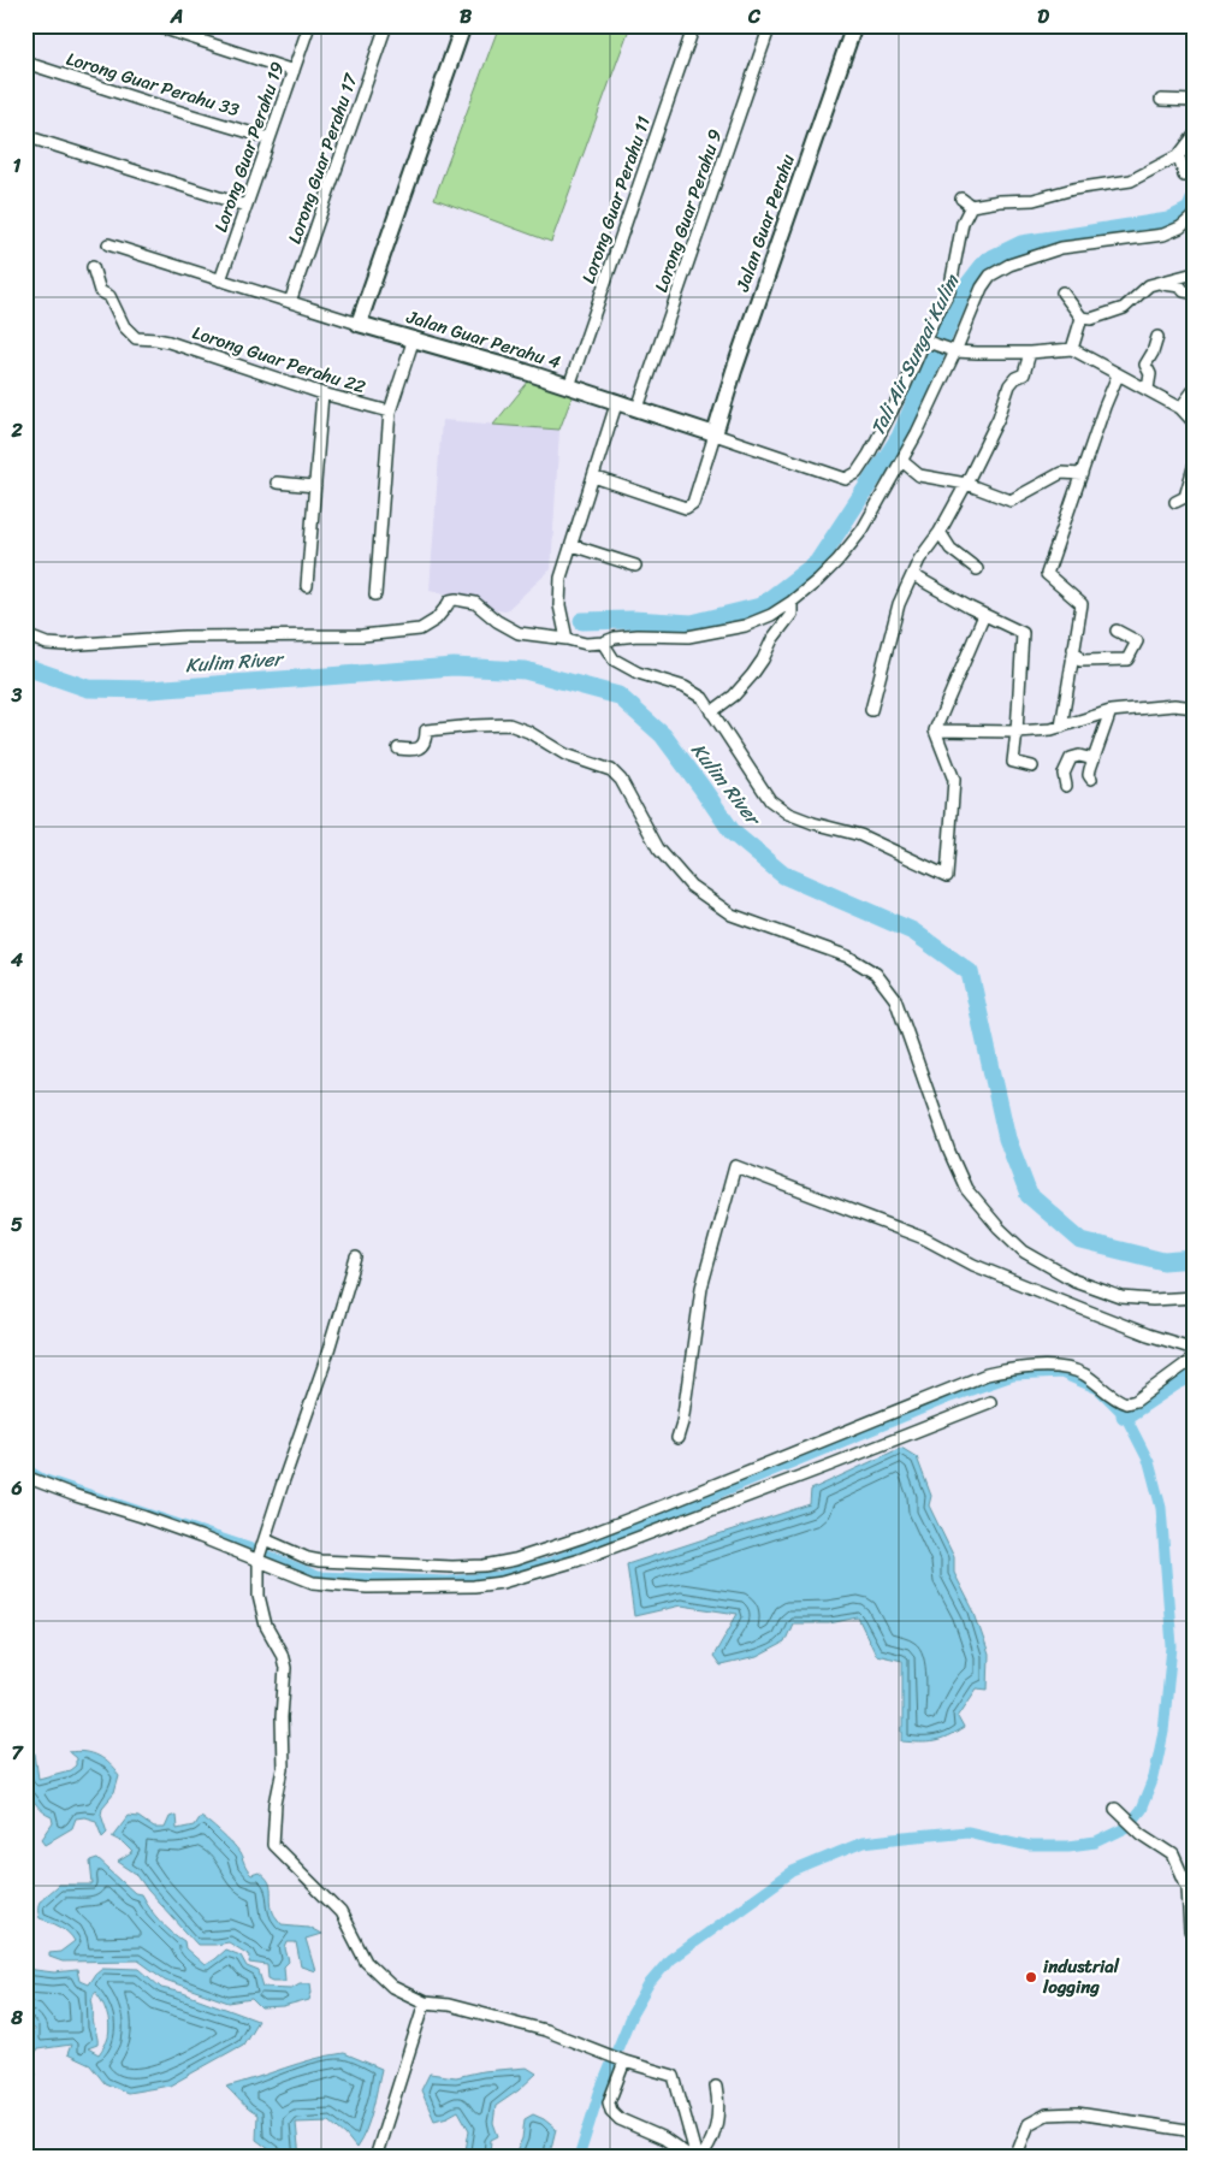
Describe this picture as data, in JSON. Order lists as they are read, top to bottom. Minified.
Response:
{"streets":{"street":["Lorong Guar Perahu 33","Lorong Guar Perahu 19","Lorong Guar Perahu 17","Lorong Guar Perahu 11","Lorong Guar Perahu 9","Jalan Guar Perahu","Jalan Guar Perahu 4","Lorong Guar Perahu 22"]},"crossings":[["Lorong Guar Perahu 33","Lorong Guar Perahu 19"],["Lorong Guar Perahu 19","Jalan Guar Perahu 4"],["Lorong Guar Perahu 17","Jalan Guar Perahu 4"],["Lorong Guar Perahu 11","Jalan Guar Perahu 4"],["Lorong Guar Perahu 9","Jalan Guar Perahu 4"],["Jalan Guar Perahu","Jalan Guar Perahu 4"]],"water":["Tali Air Sungai Kulim","Kulim River"],"places":["industrial logging"],"grid":{"columns":["A","B","C","D"],"rows":["1","2","3","4","5","6","7","8"]}}
